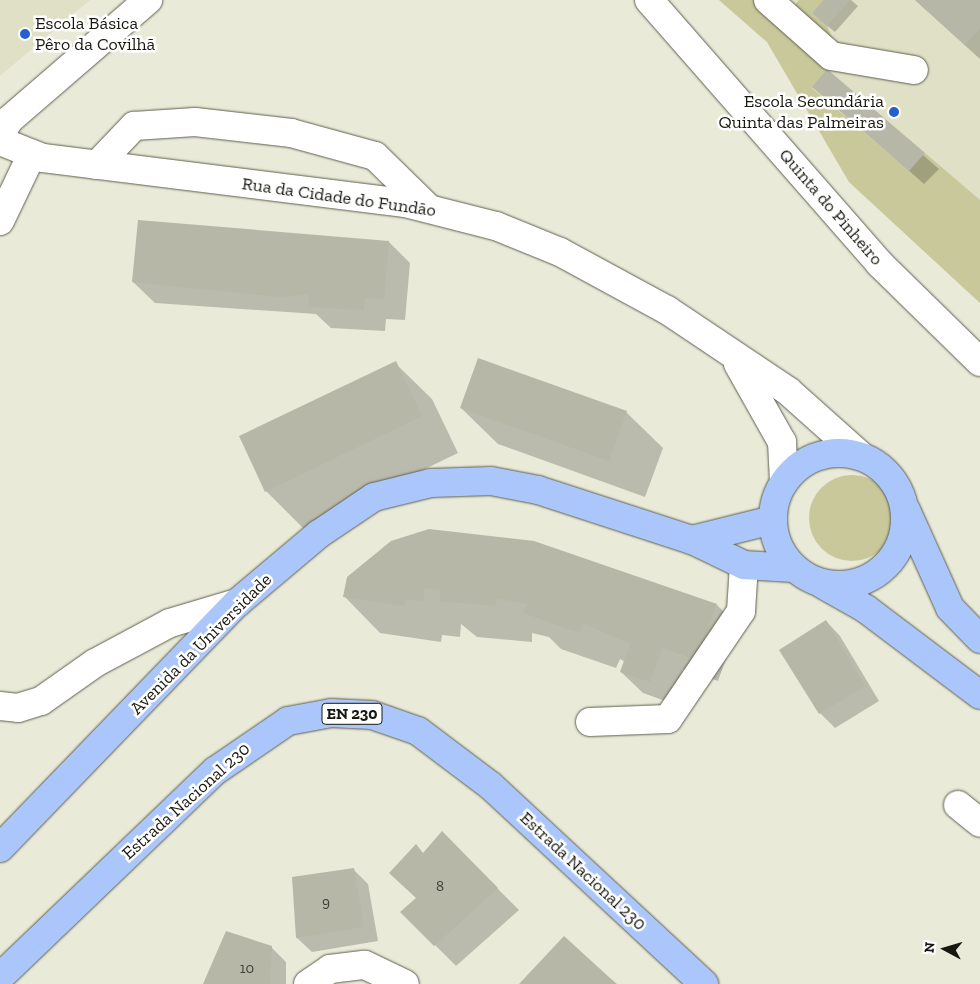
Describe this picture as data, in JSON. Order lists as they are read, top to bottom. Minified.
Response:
{"streets":{"main road":["Avenida da Universidade","EN 230","Estrada Nacional 230"],"street":["Rua da Cidade do Fundão","Quinta do Pinheiro"]},"crossings":[["Rua da Cidade do Fundão","Avenida da Universidade"]],"places":["Escola Básica Pêro da Covilhã","Escola Secundária Quinta das Palmeiras"],"house_numbers":["8","9","10"],"north":"left"}
